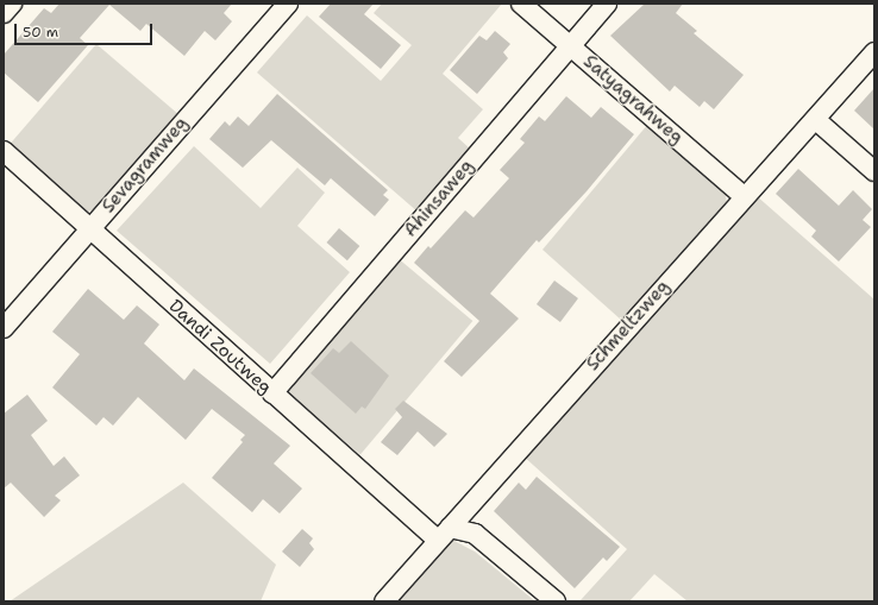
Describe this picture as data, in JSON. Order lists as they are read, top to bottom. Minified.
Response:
{"streets":{"street":["Satyagrahweg","Sevagramweg","Ahinsaweg","Schmeltzweg","Dandi Zoutweg"]},"crossings":[["Satyagrahweg","Ahinsaweg"],["Satyagrahweg","Schmeltzweg"],["Sevagramweg","Dandi Zoutweg"],["Ahinsaweg","Dandi Zoutweg"],["Schmeltzweg","Dandi Zoutweg"]],"scale_bar":"50 m"}
